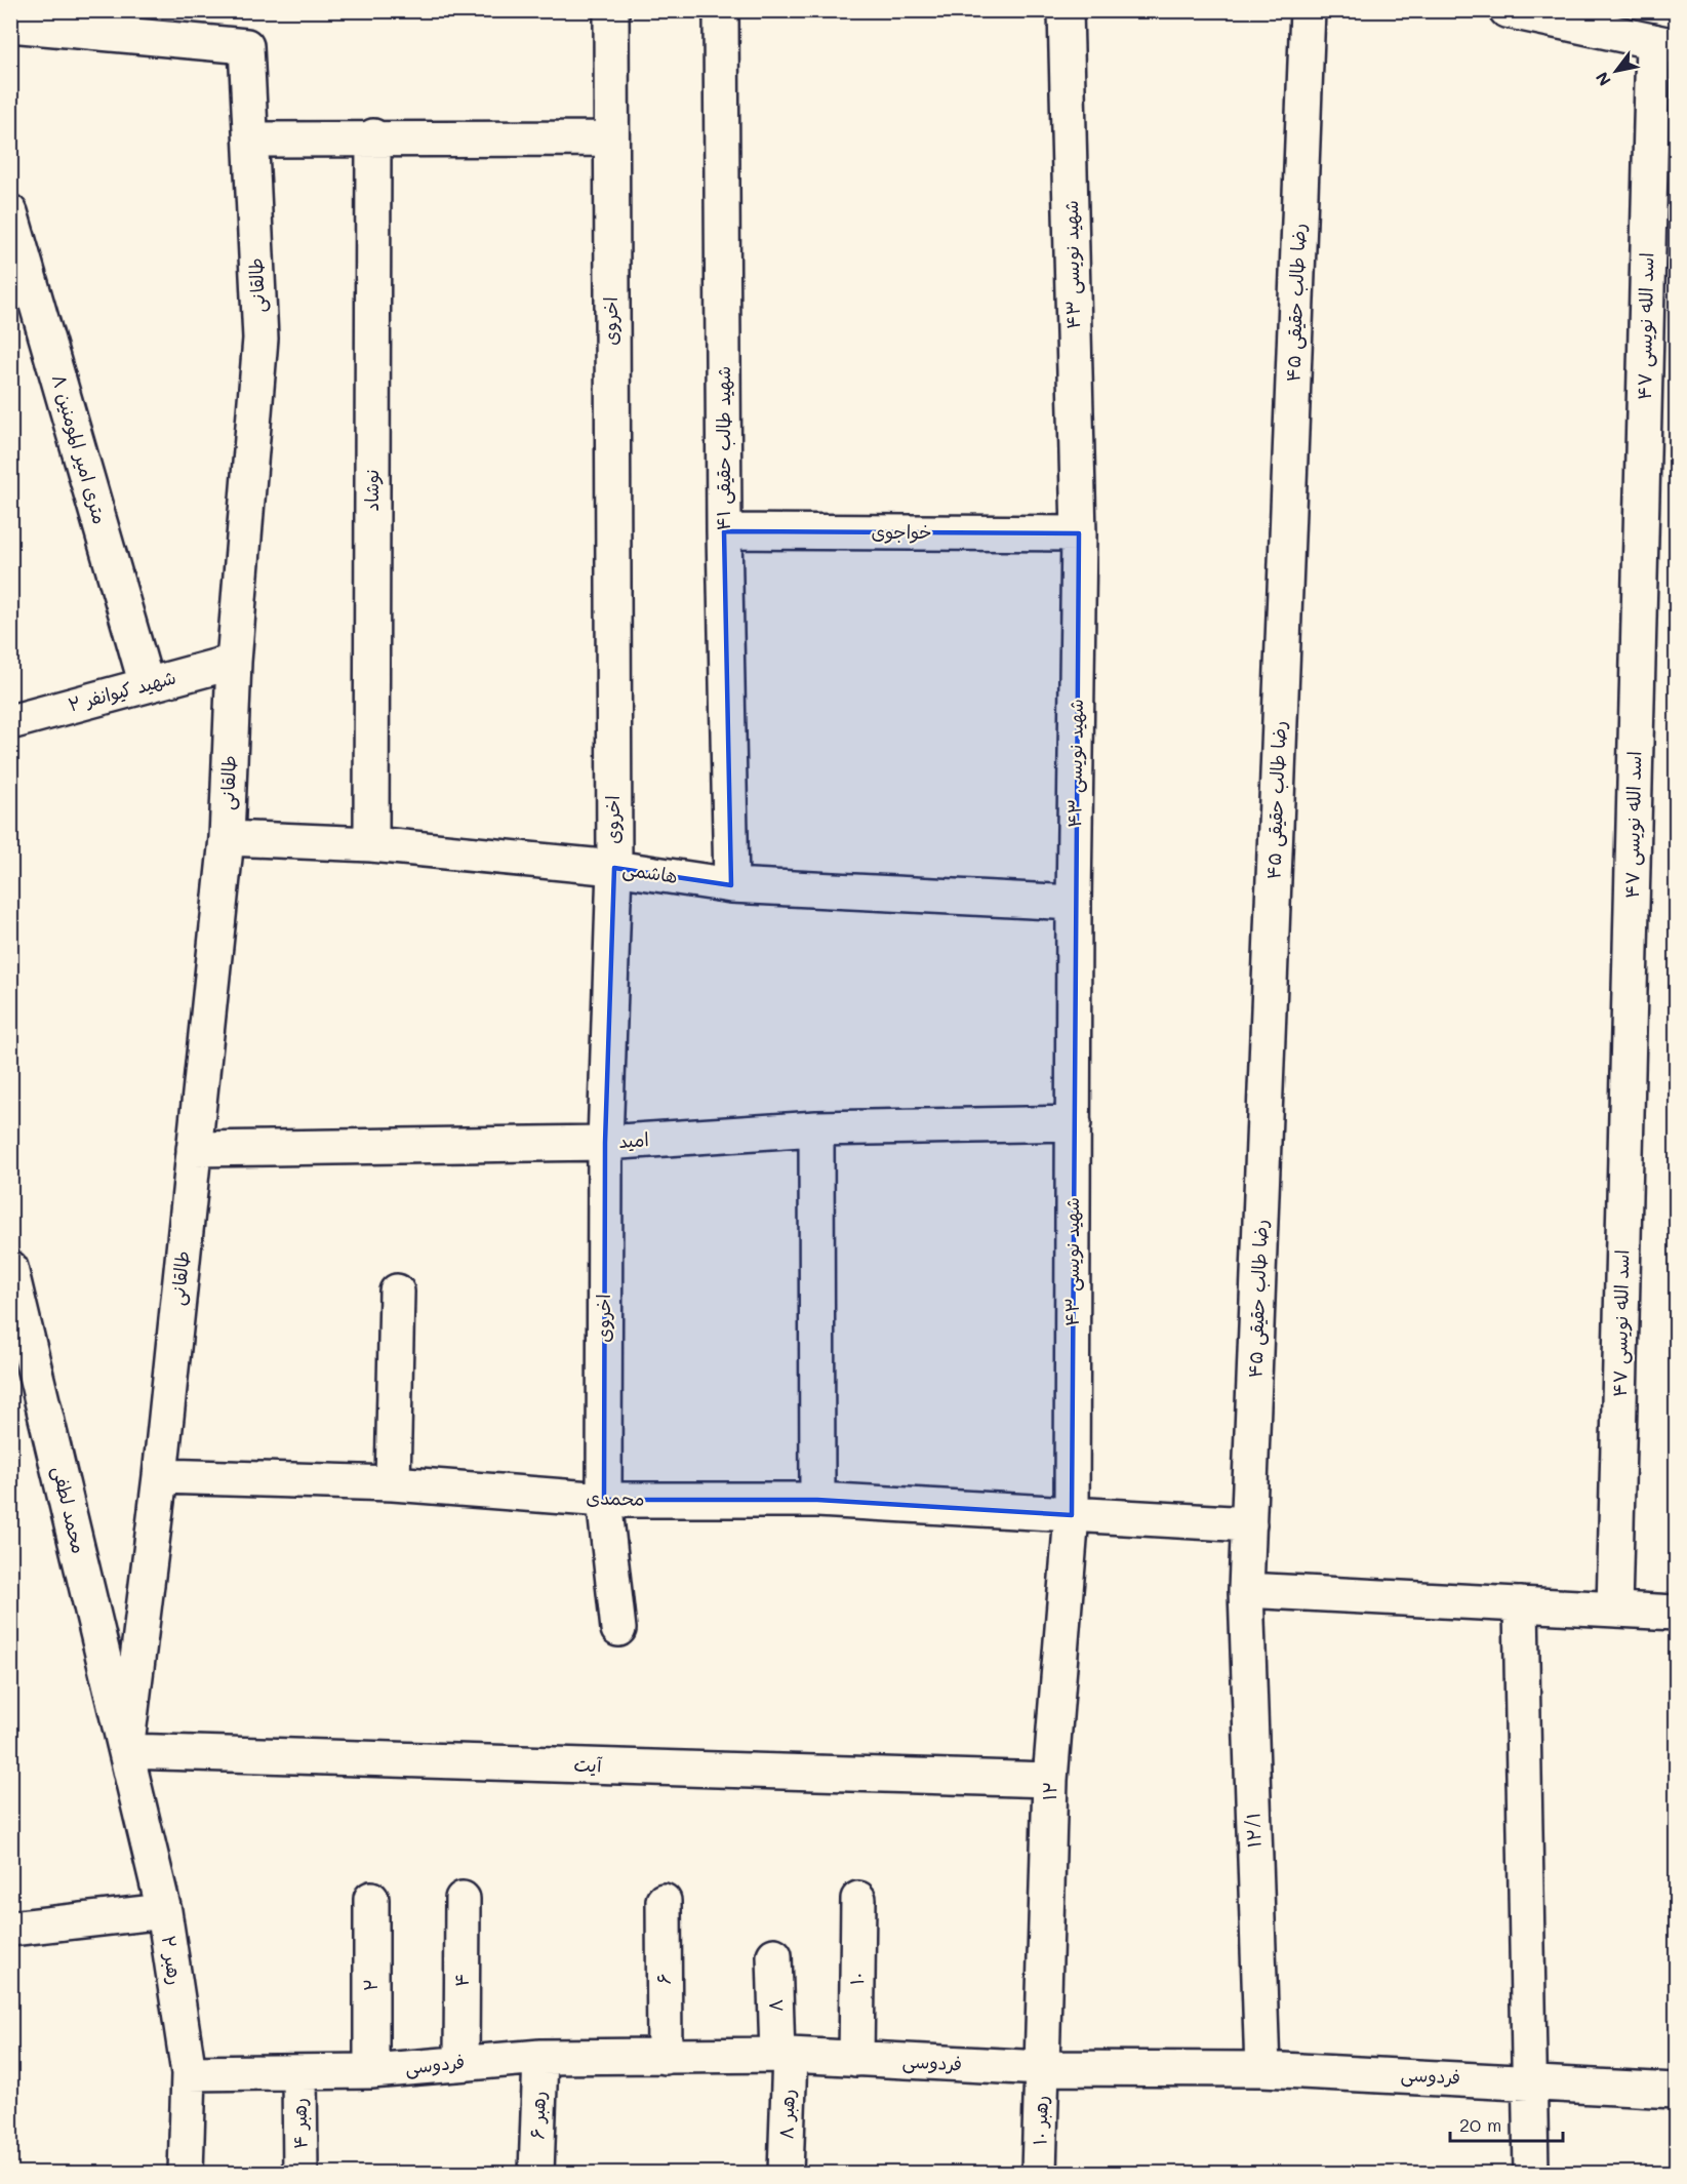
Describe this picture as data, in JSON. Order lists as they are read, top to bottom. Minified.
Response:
{"streets":{"street":["۴۳ شهید نویسی","طالقانی","۴۵ رضا طالب حقیقی","اخروی","۴۷ اسد الله نویسی","۴۱ شهید طالب حقیقی","۸ متری امیر المومنین","نوشاد","خواجوی","شهید کیوانفر ۲","هاشمی","امید","محمدی","محمد لطفی","آیت","۱۲","۱۲/۱","رهبر ۲","۶","۱۰","۴","۲","۸","فردوسی","رهبر ۸","رهبر ۶","رهبر ۱۰","رهبر ۴"]},"crossings":[["۴۳ شهید نویسی","خواجوی"],["۴۳ شهید نویسی","هاشمی"],["۴۳ شهید نویسی","امید"],["۴۳ شهید نویسی","محمدی"],["۴۳ شهید نویسی","۱۲"],["طالقانی","شهید کیوانفر ۲"],["طالقانی","هاشمی"],["طالقانی","امید"],["طالقانی","محمدی"],["طالقانی","محمد لطفی"],["طالقانی","آیت"],["طالقانی","رهبر ۲"],["۴۵ رضا طالب حقیقی","محمدی"],["۴۵ رضا طالب حقیقی","۱۲/۱"],["اخروی","هاشمی"],["اخروی","امید"],["اخروی","محمدی"],["۴۱ شهید طالب حقیقی","خواجوی"],["۴۱ شهید طالب حقیقی","هاشمی"],["۸ متری امیر المومنین","شهید کیوانفر ۲"],["نوشاد","هاشمی"],["محمدی","۱۲"],["محمد لطفی","آیت"],["محمد لطفی","رهبر ۲"],["آیت","۱۲"],["آیت","رهبر ۲"],["۱۲","فردوسی"],["۱۲","رهبر ۱۰"],["۱۲/۱","فردوسی"],["رهبر ۲","فردوسی"],["۶","فردوسی"],["۱۰","فردوسی"],["۴","فردوسی"],["۲","فردوسی"],["۸","فردوسی"],["۸","رهبر ۸"],["فردوسی","رهبر ۸"],["فردوسی","رهبر ۶"],["فردوسی","رهبر ۱۰"],["فردوسی","رهبر ۴"]],"scale_bar":"20 m","north":"bottom left"}
